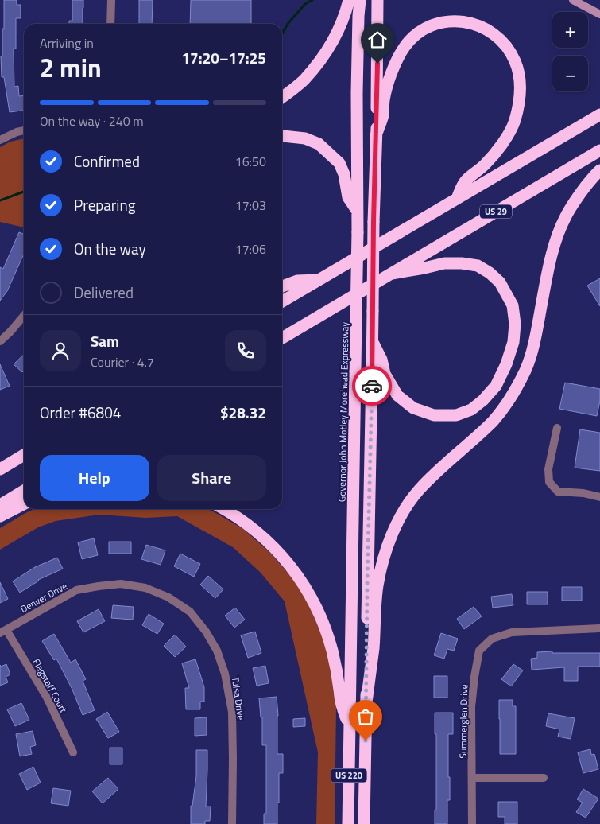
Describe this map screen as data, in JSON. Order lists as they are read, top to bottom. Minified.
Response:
{"streets":{"highway":["US 29","Governor John Motley Morehead Expressway","US 220"],"street":["Denver Drive","Flagstaff Court","Tulsa Drive","Summerglen Drive"]},"crossings":[["Denver Drive","Flagstaff Court"],["Denver Drive","Tulsa Drive"]],"page":{"map_buttons":["+","−"],"heading":["2 min","Arriving in","17:20–17:25"],"panel":["Sam","Courier · 4.7","Order #6804","$28.32"],"bar":"On the way · 240 m","list":[["Confirmed","16:50"],["Preparing","17:03"],["On the way","17:06"],"Delivered"],"buttons":["Help","Share"]}}
